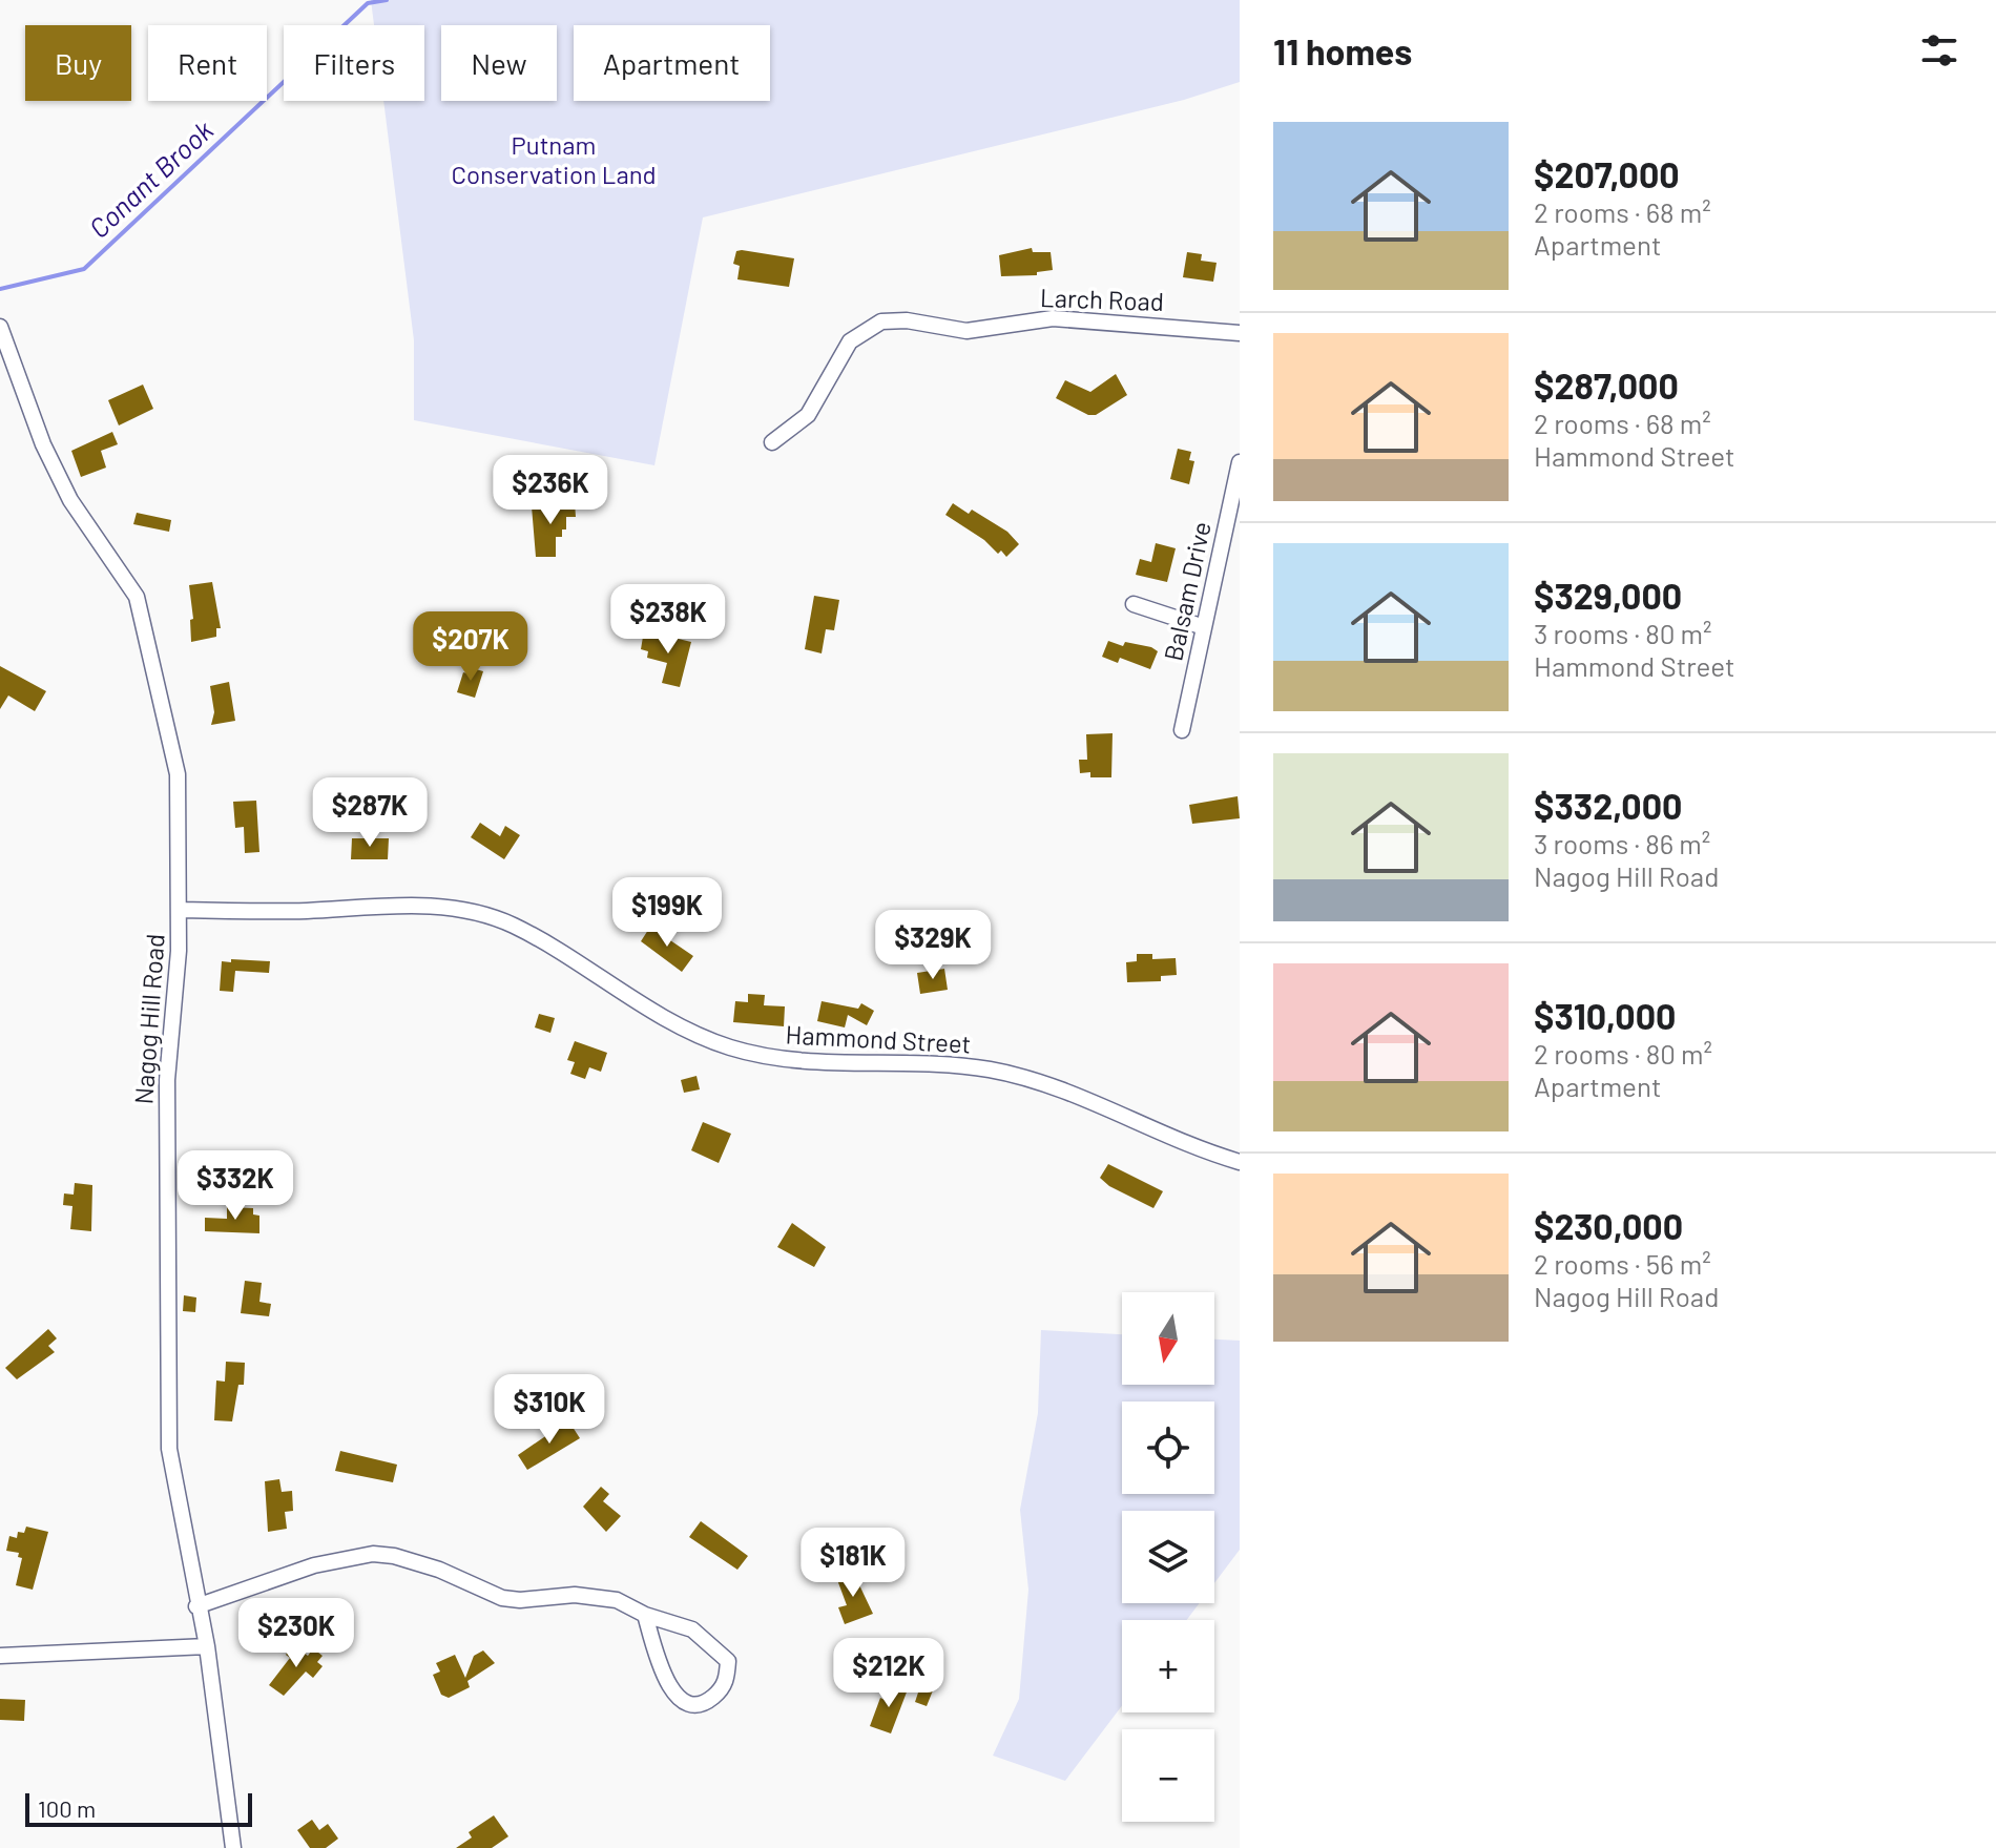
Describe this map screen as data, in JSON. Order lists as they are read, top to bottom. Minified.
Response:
{"streets":{"street":["Larch Road","Balsam Drive","Nagog Hill Road","Hammond Street"]},"crossings":[["Nagog Hill Road","Hammond Street"]],"water":["Conant Brook"],"parks":["Putnam Conservation Land"],"scale_bar":"100 m","north":"bottom","page":{"heading":"11 homes","chip":["Buy","Rent","Filters","New","Apartment"],"list":[{"name":"$207,000","note":"2 rooms · 68 m² · Apartment"},{"name":"$287,000","note":"2 rooms · 68 m² · Hammond Street"},{"name":"$329,000","note":"3 rooms · 80 m² · Hammond Street"},{"name":"$332,000","note":"3 rooms · 86 m² · Nagog Hill Road"},{"name":"$310,000","note":"2 rooms · 80 m² · Apartment"},{"name":"$230,000","note":"2 rooms · 56 m² · Nagog Hill Road"}],"price":["$236K","$238K","$207K","$287K","$199K","$329K","$332K","$310K","$181K","$230K","$212K"],"map_buttons":["+","−"],"scale":"100 m"}}
